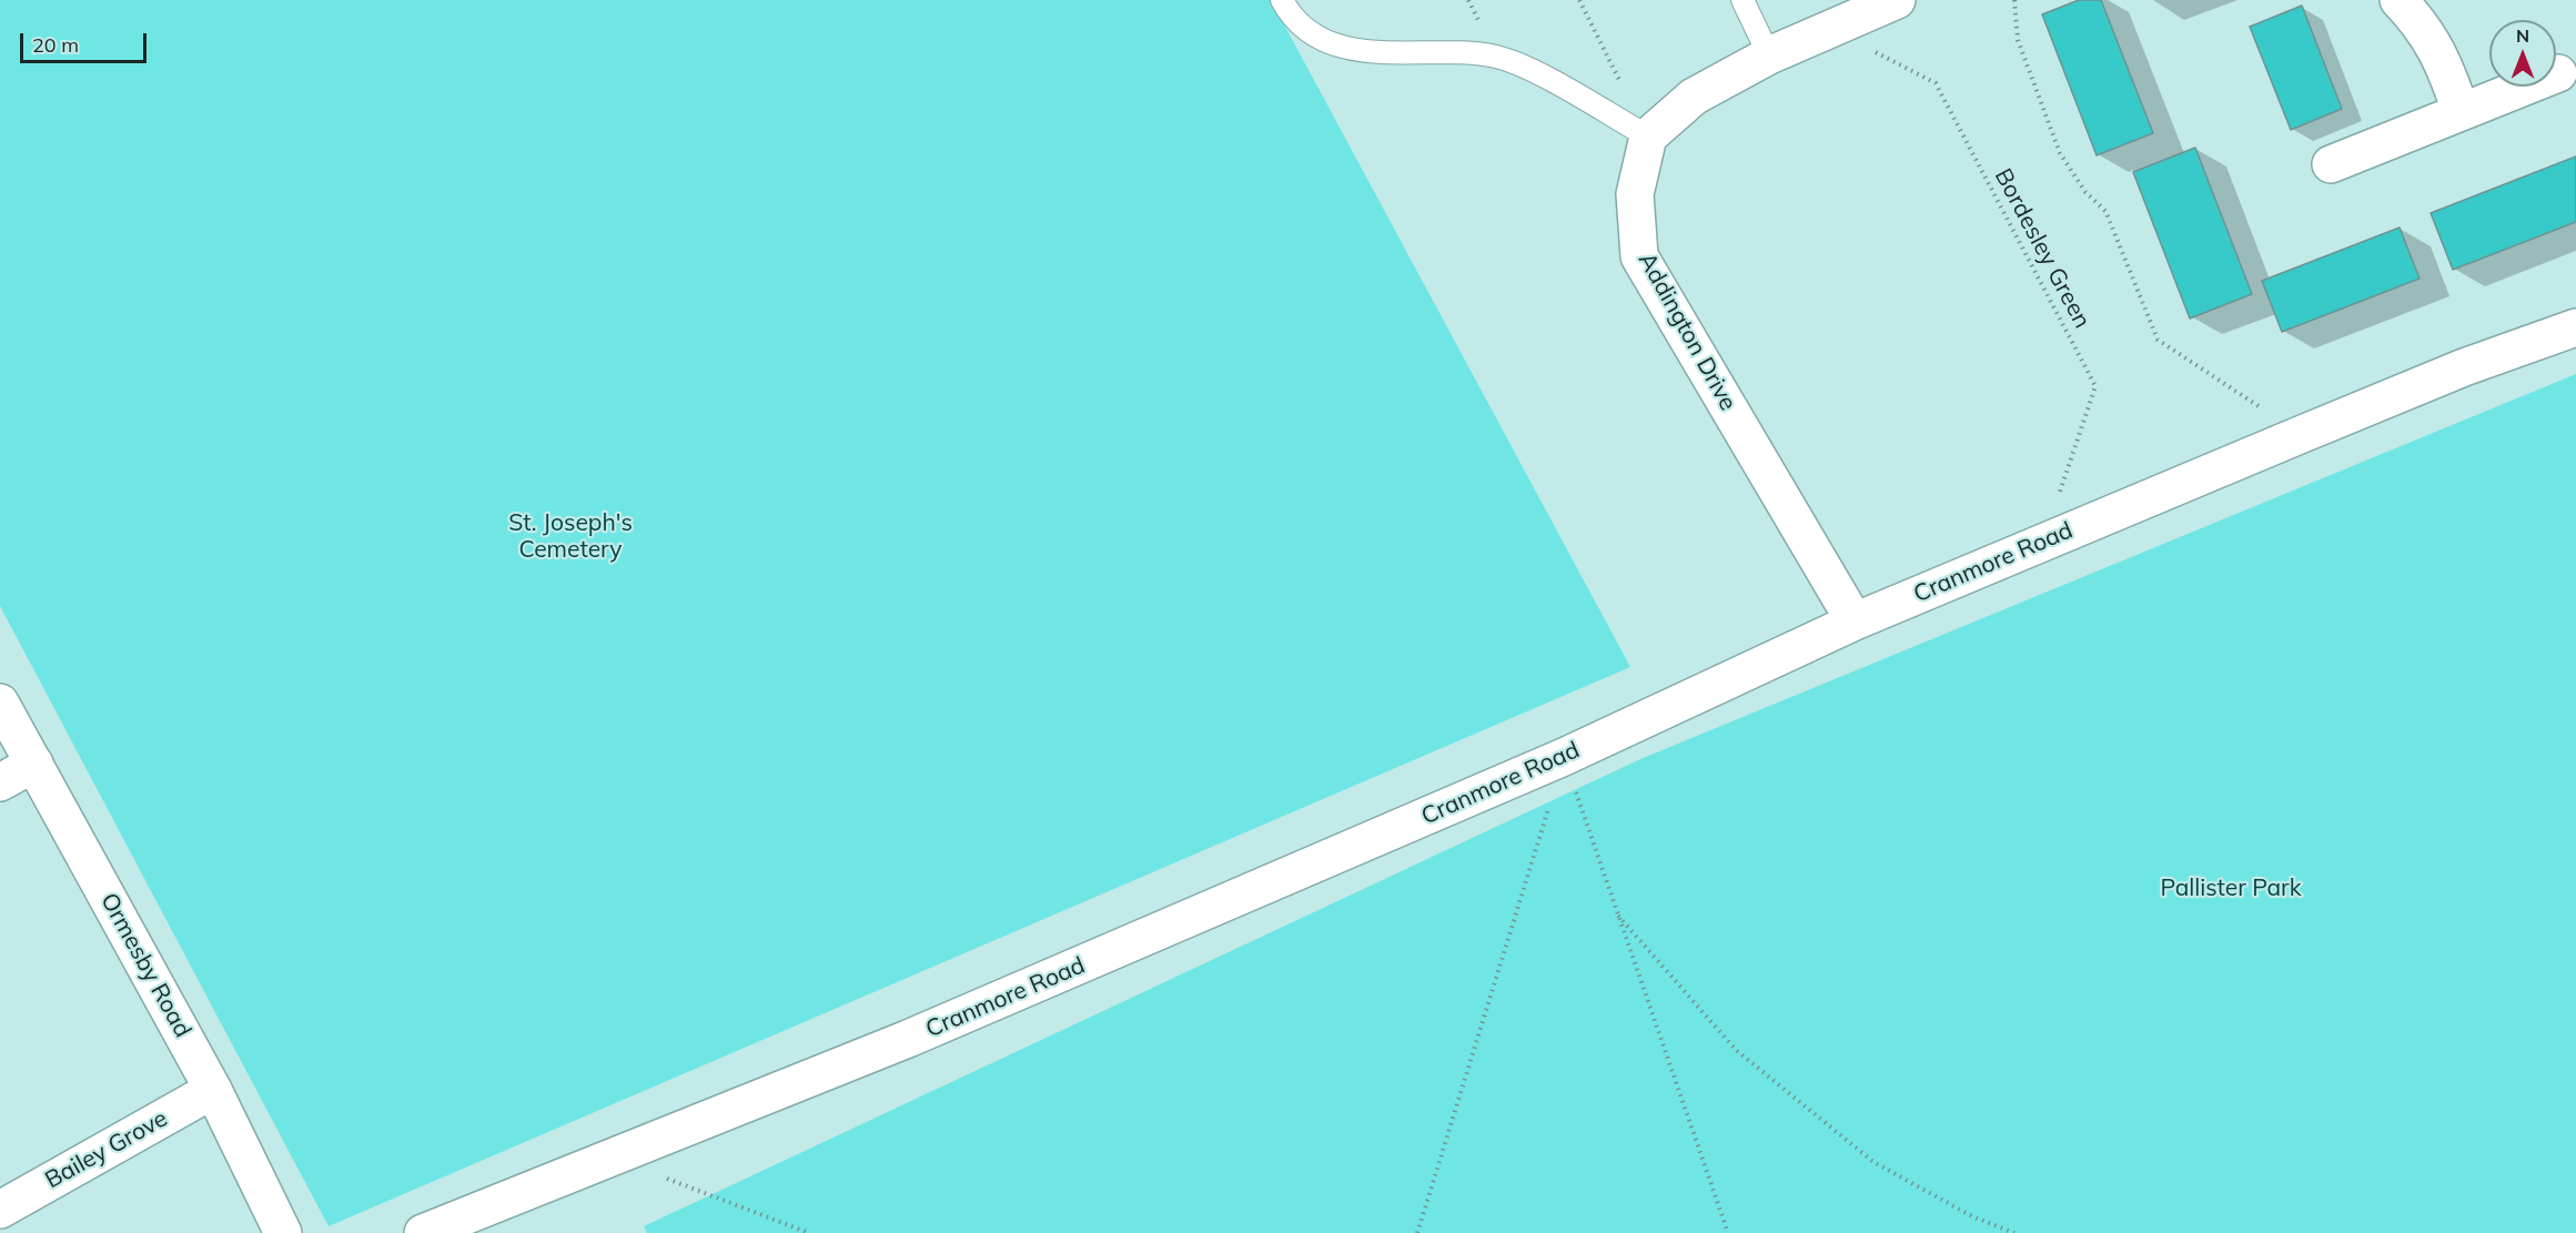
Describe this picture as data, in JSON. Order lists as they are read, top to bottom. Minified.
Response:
{"streets":{"street":["Addington Drive","Cranmore Road","Ormesby Road","Bailey Grove"],"path":["Bordesley Green"]},"crossings":[["Bordesley Green","Cranmore Road"],["Addington Drive","Cranmore Road"],["Ormesby Road","Bailey Grove"]],"parks":["St. Joseph's Cemetery","Pallister Park"],"scale_bar":"20 m","north":"top"}
